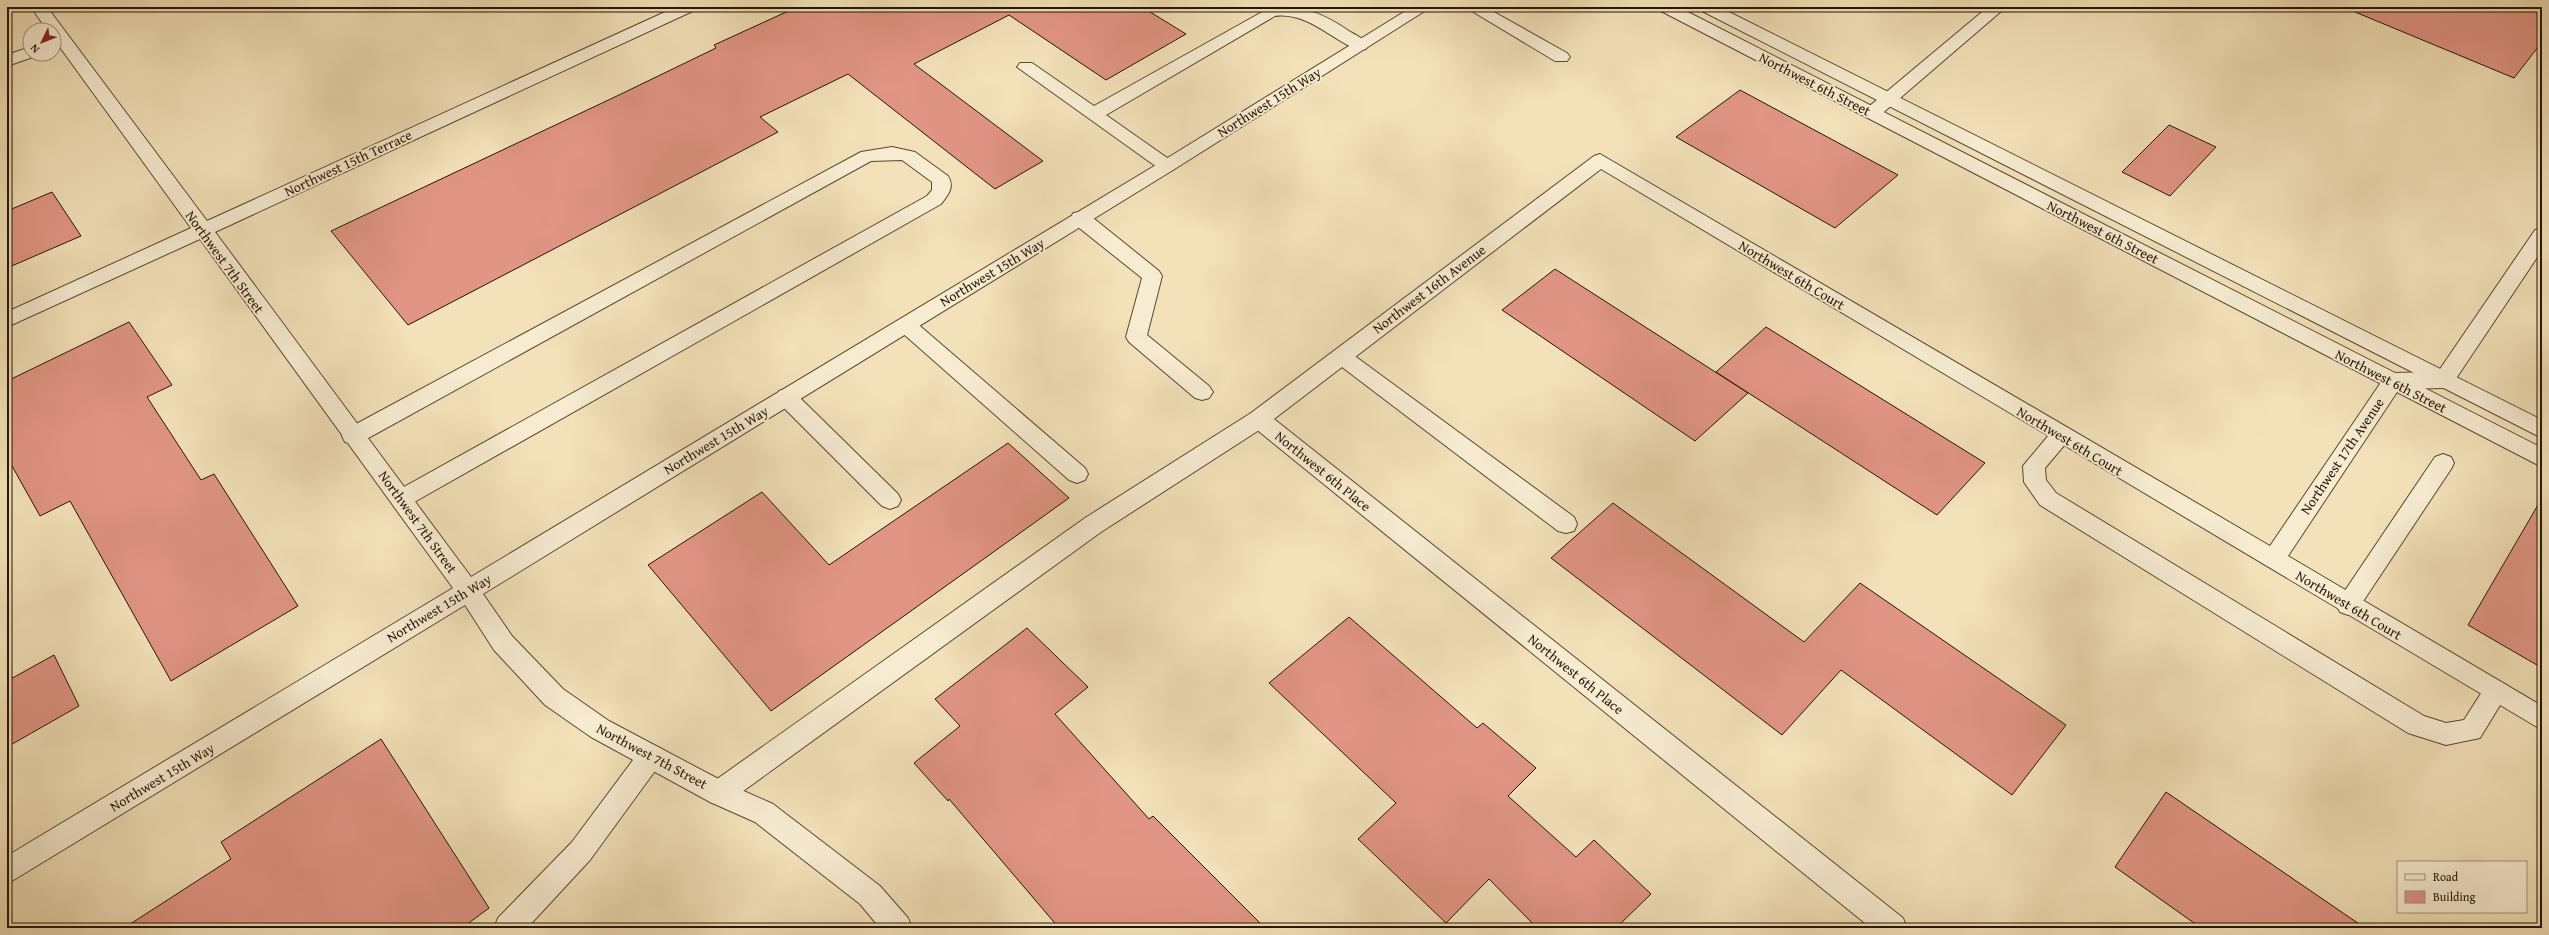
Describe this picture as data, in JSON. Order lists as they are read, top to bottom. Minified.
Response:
{"streets":{"street":["Northwest 6th Street","Northwest 15th Way","Northwest 15th Terrace","Northwest 7th Street","Northwest 6th Court","Northwest 16th Avenue","Northwest 17th Avenue","Northwest 6th Place"]},"crossings":[["Northwest 6th Street","Northwest 17th Avenue"],["Northwest 15th Way","Northwest 7th Street"],["Northwest 15th Terrace","Northwest 7th Street"],["Northwest 7th Street","Northwest 16th Avenue"],["Northwest 6th Court","Northwest 16th Avenue"],["Northwest 6th Court","Northwest 17th Avenue"],["Northwest 16th Avenue","Northwest 6th Place"]],"legend":["Road","Building"],"north":"bottom left"}
